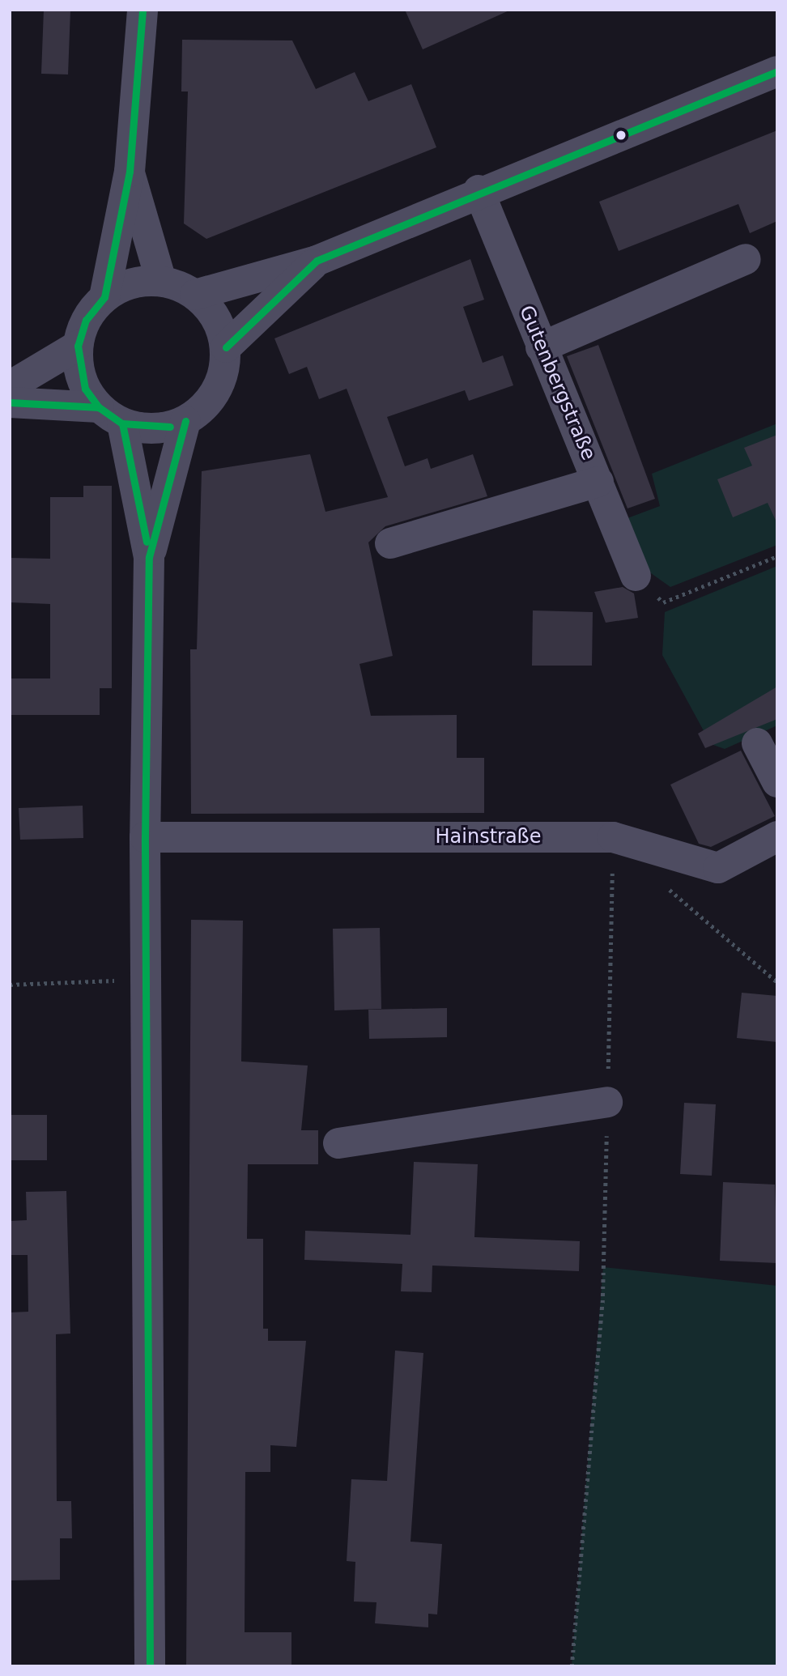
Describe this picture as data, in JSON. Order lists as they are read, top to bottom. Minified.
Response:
{"streets":{"street":["Gutenbergstraße","Hainstraße"]}}
